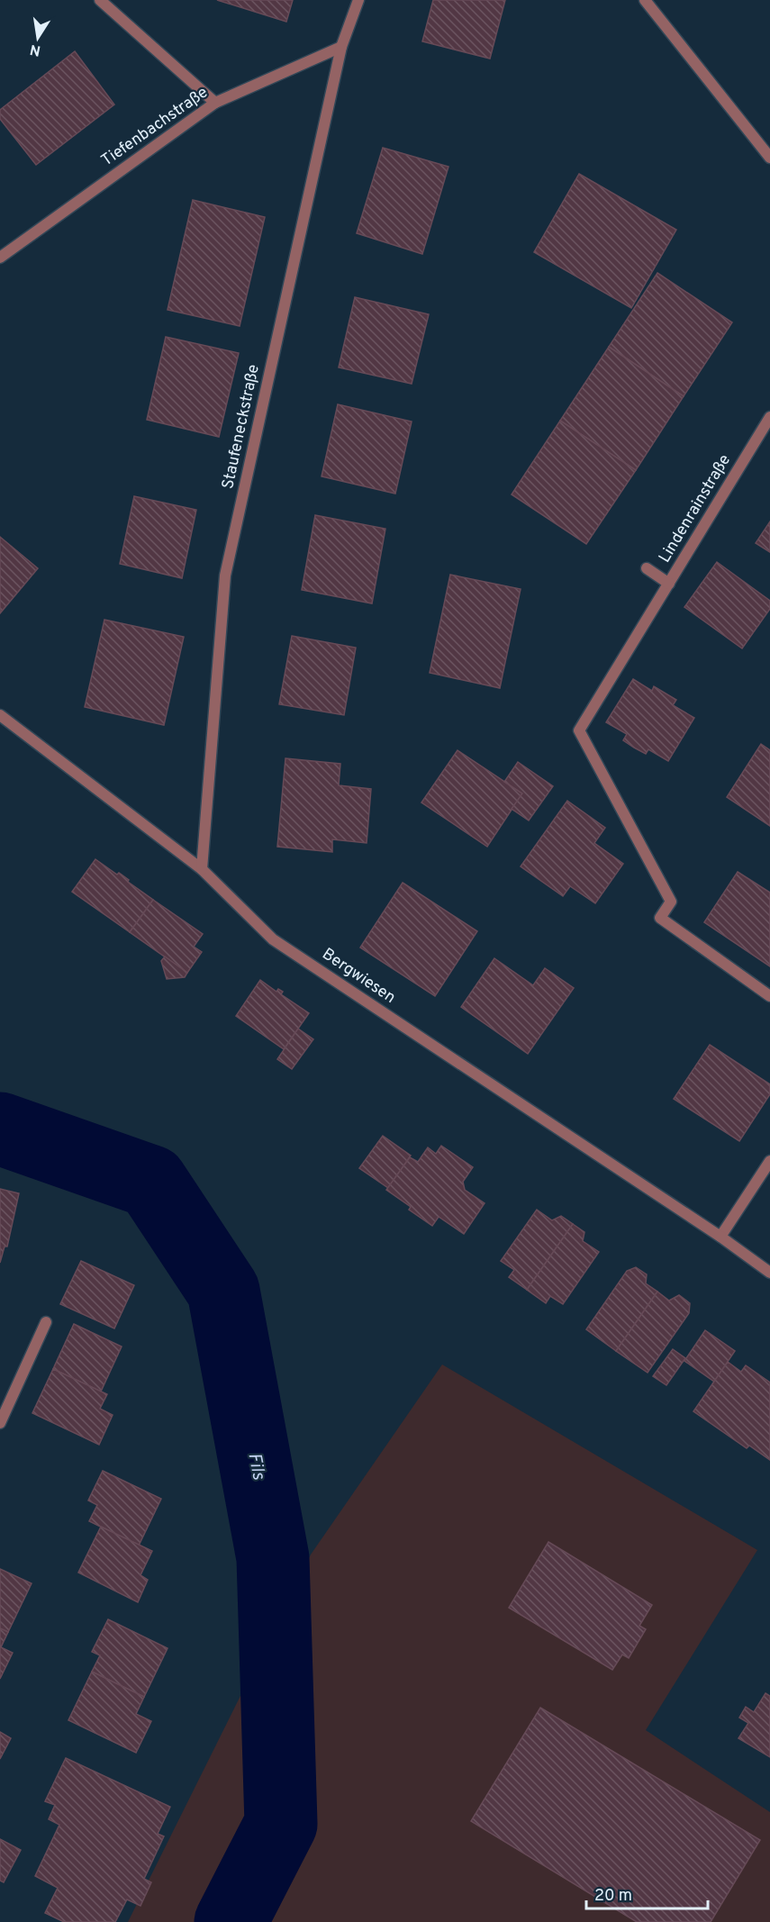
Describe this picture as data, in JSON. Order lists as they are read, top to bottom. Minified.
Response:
{"streets":{"street":["Tiefenbachstraße","Staufeneckstraße","Lindenrainstraße","Bergwiesen"]},"crossings":[["Tiefenbachstraße","Staufeneckstraße"],["Staufeneckstraße","Bergwiesen"]],"water":["Fils"],"scale_bar":"20 m","north":"bottom"}
